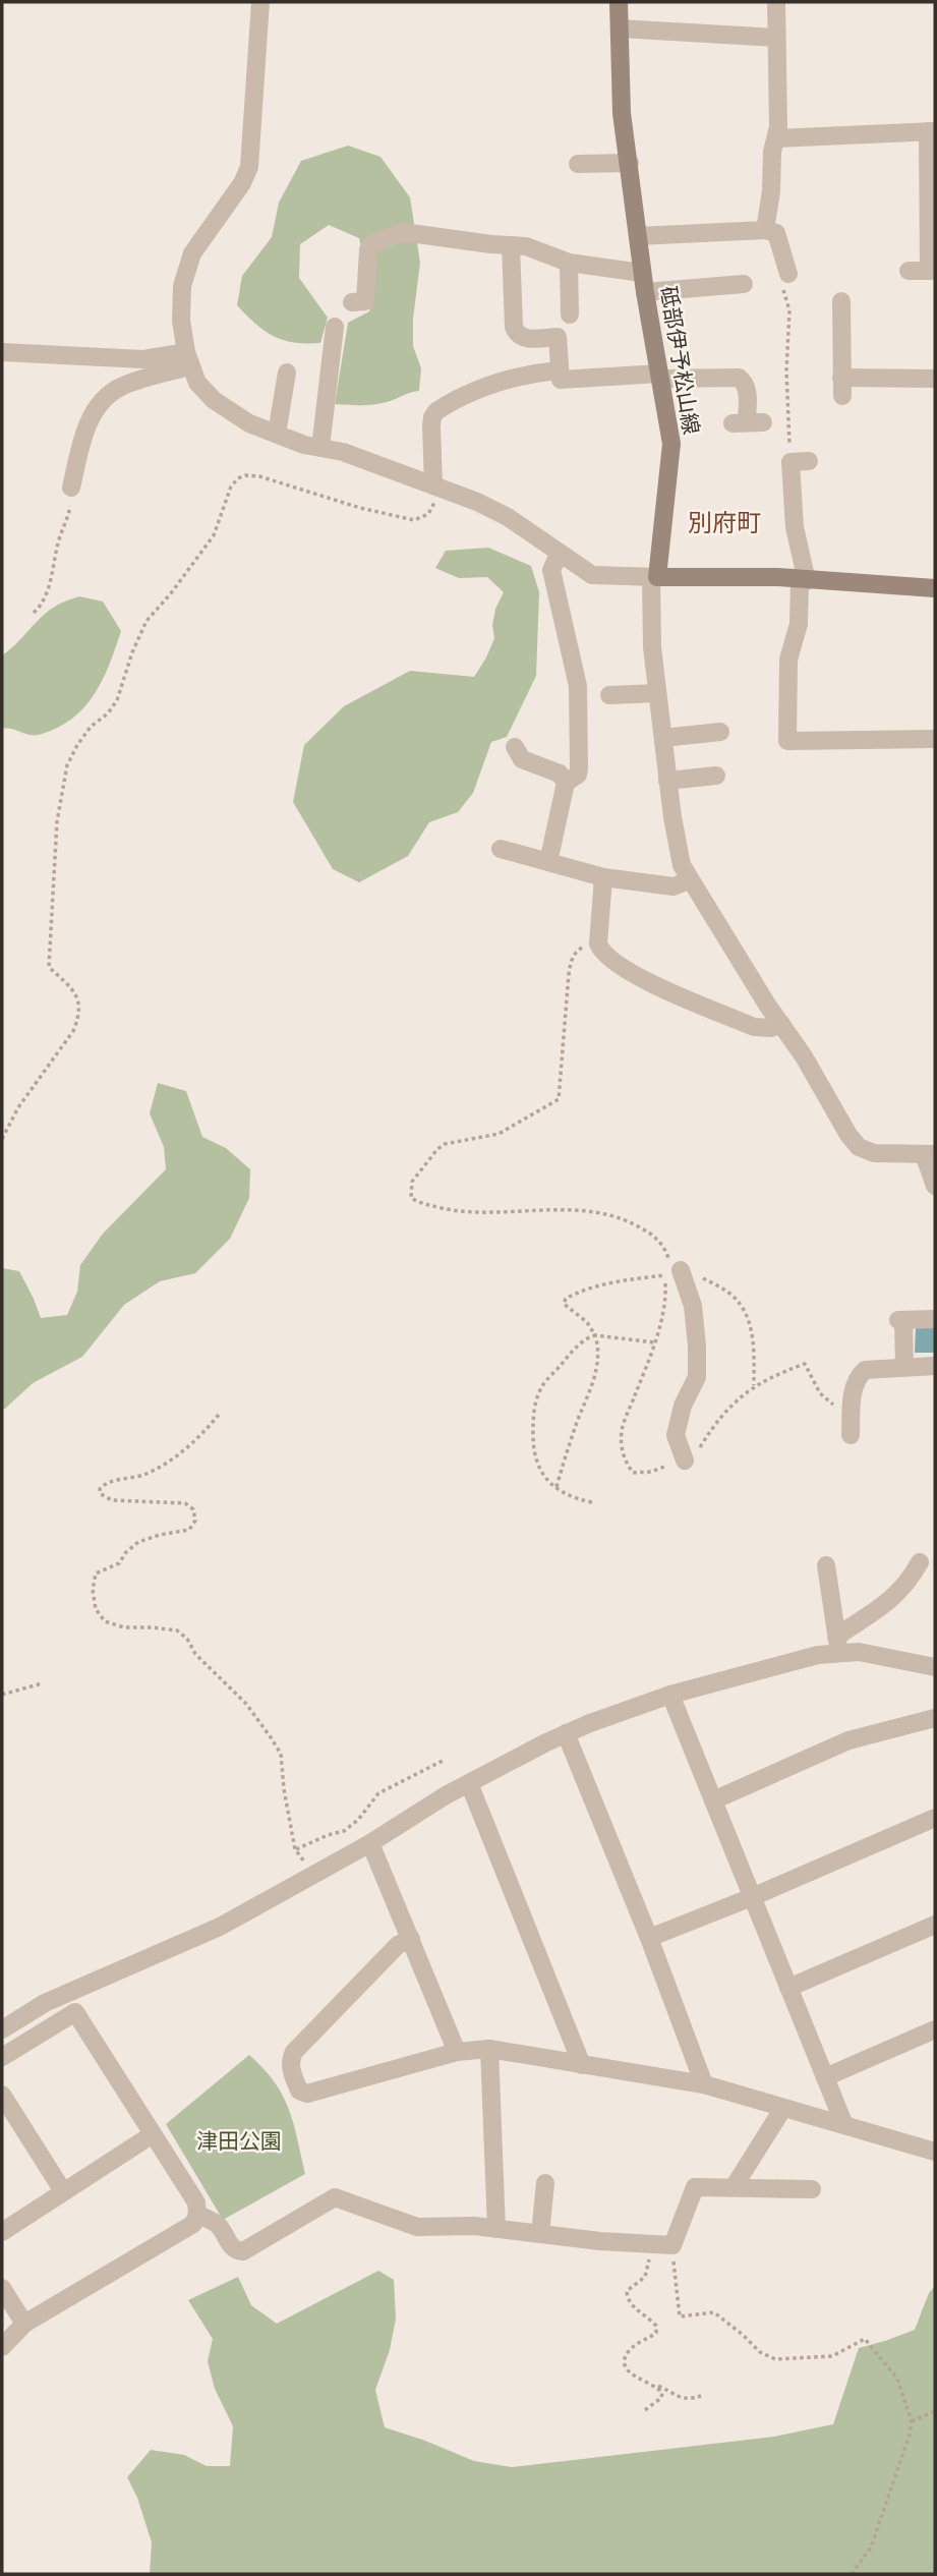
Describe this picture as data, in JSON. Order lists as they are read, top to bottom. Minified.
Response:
{"streets":{"main road":["砥部伊予松山線"]},"districts":["別府町"],"parks":["津田公園"]}
